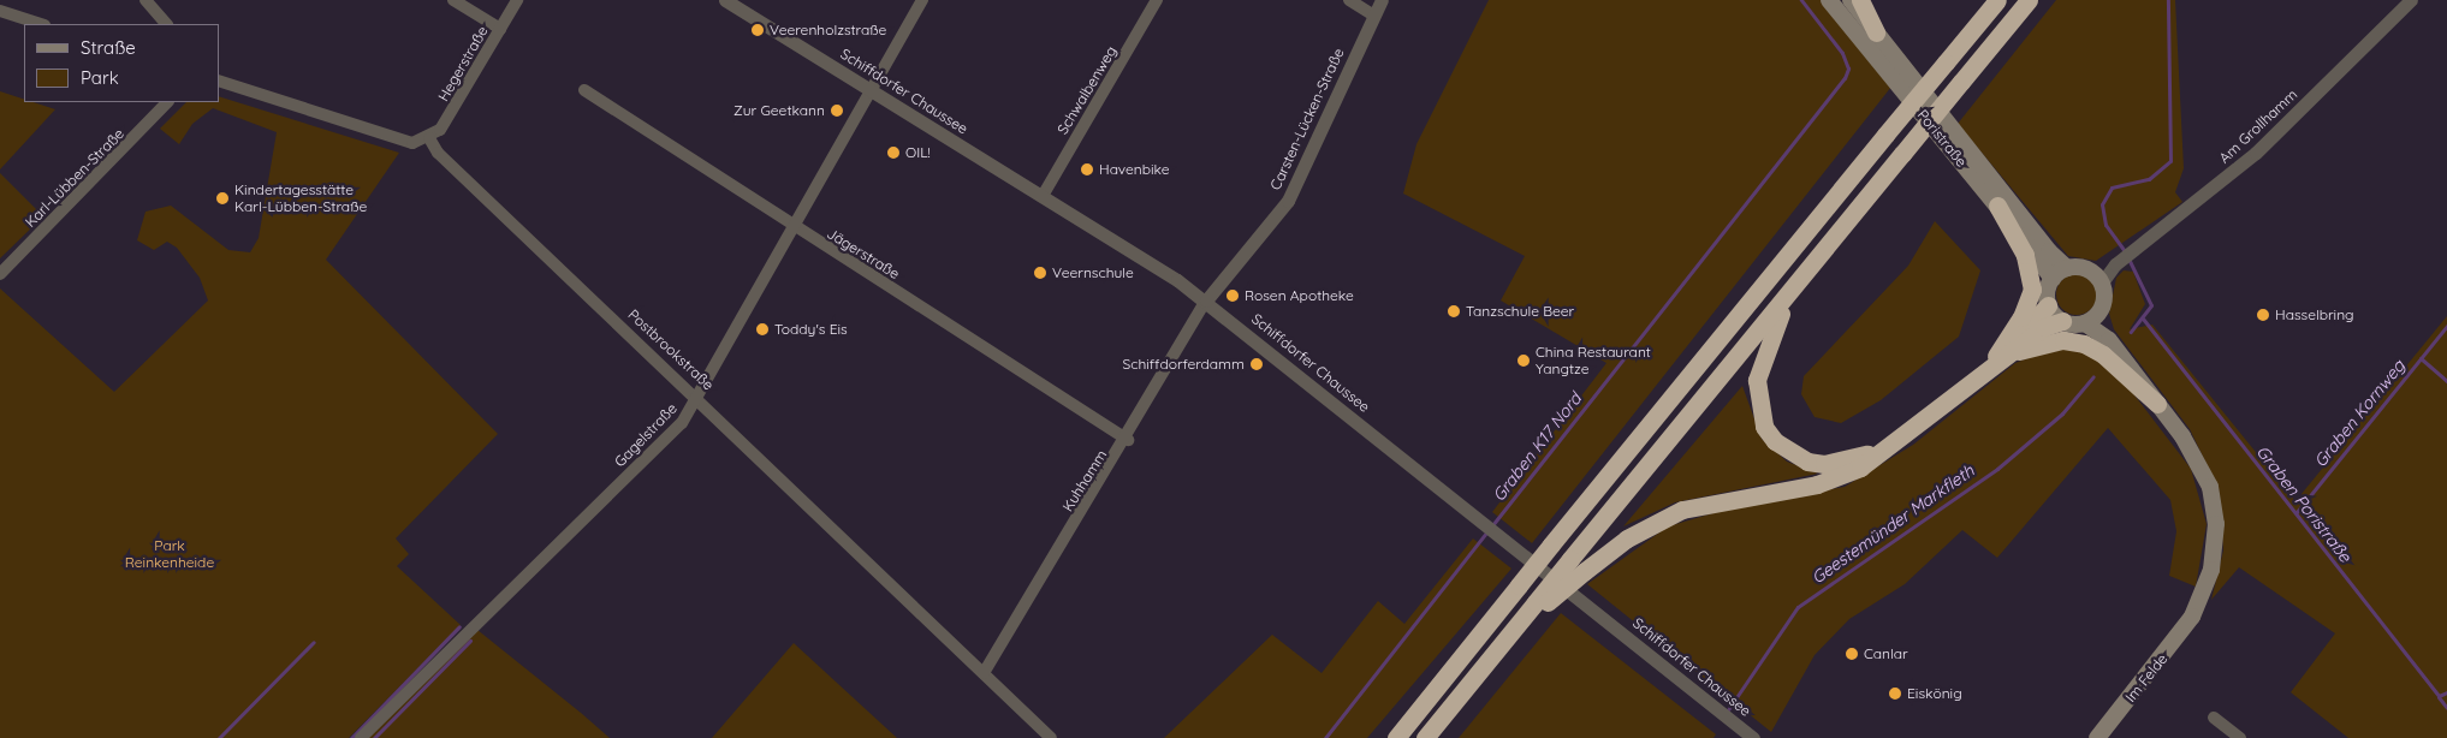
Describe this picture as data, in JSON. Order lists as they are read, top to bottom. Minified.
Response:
{"streets":{"main road":["Poristraße","Im Felde"],"street":["Hegerstraße","Schwalbenweg","Schiffdorfer Chaussee","Carsten-Lücken-Straße","Am Grollhamm","Karl-Lübben-Straße","Jägerstraße","Postbrookstraße","Gagelstraße","Kuhhamm"]},"crossings":[["Hegerstraße","Postbrookstraße"],["Schwalbenweg","Schiffdorfer Chaussee"],["Schiffdorfer Chaussee","Carsten-Lücken-Straße"],["Schiffdorfer Chaussee","Gagelstraße"],["Schiffdorfer Chaussee","Kuhhamm"],["Carsten-Lücken-Straße","Kuhhamm"],["Am Grollhamm","Poristraße"],["Jägerstraße","Gagelstraße"],["Jägerstraße","Kuhhamm"],["Postbrookstraße","Gagelstraße"],["Postbrookstraße","Kuhhamm"]],"water":["Graben Kornweg","Graben K17 Nord","Graben Poristraße","Geestemünder Markfleth"],"parks":["Park Reinkenheide"],"places":["Veerenholzstraße","Zur Geetkann","OIL!","Havenbike","Kindertagesstätte Karl-Lübben-Straße","Veernschule","Rosen Apotheke","Tanzschule Beer","Hasselbring","Toddy's Eis","China Restaurant Yangtze","Schiffdorferdamm","Canlar","Eiskönig"],"legend":["Straße","Park"]}
